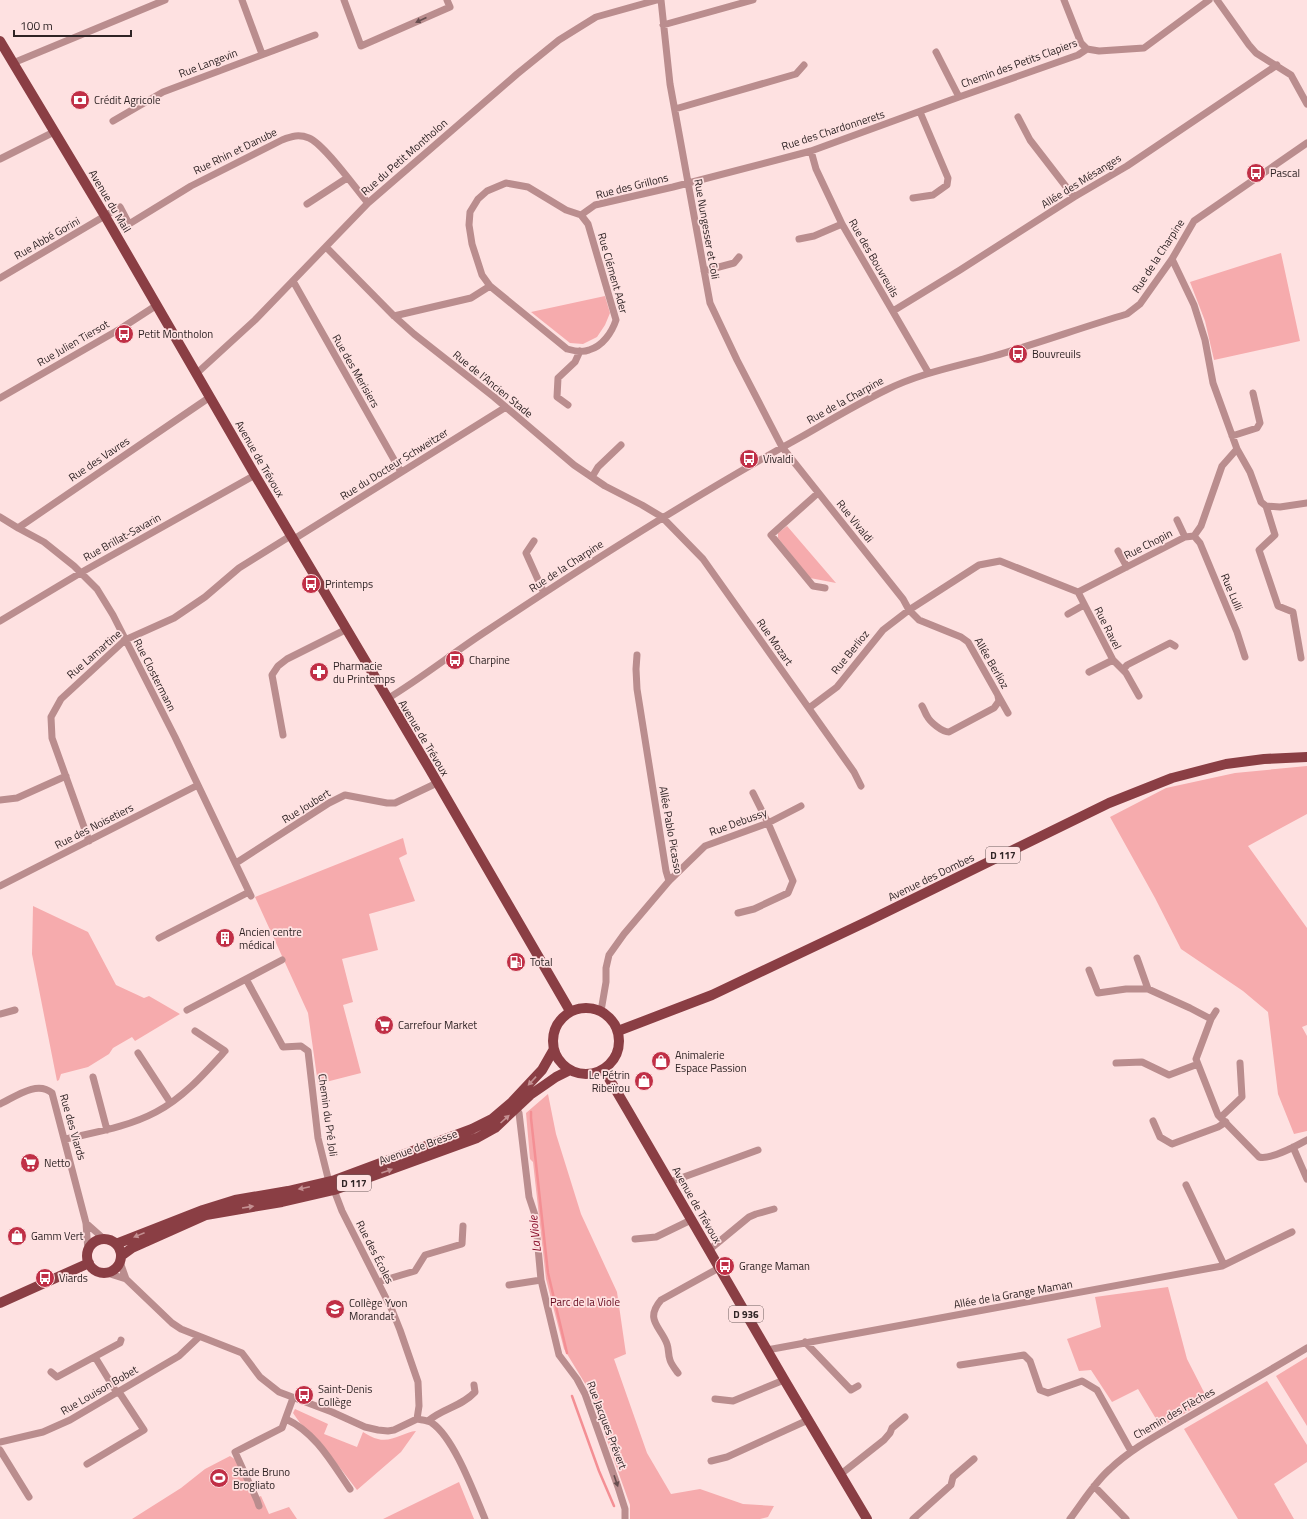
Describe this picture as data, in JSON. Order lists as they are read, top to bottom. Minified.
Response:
{"streets":{"main road":["Avenue du Mail","Avenue de Trévoux","D 117","Avenue des Dombes","Avenue de Bresse","D 936"],"street":["Rue Langevin","Chemin des Petits Clapiers","Rue des Chardonnerets","Rue Rhin et Danube","Rue du Petit Montholon","Allée des Mésanges","Rue des Grillons","Rue Nungesser et Coli","Rue Abbé Gorini","Rue de la Charpine","Rue des Bouvreuils","Rue Clément Ader","Rue Julien Tiersot","Rue des Merisiers","Rue de l’Ancien Stade","Rue des Vavres","Rue du Docteur Schweitzer","Rue Vivaldi","Rue Brillat-Savarin","Rue Chopin","Rue Lulli","Rue Ravel","Rue Mozart","Rue Berlioz","Rue Lamartine","Allée Berlioz","Rue Clostermann","Rue Joubert","Rue Debussy","Rue des Noisetiers","Allée Pablo Picasso","Chemin du Pré Joli","Rue des Viards","Rue des Écoles","Allée de la Grange Maman","Rue Louison Bobet","Chemin des Flèches","Rue Jacques Prévert"]},"crossings":[["Chemin des Petits Clapiers","Rue des Chardonnerets"],["Rue des Chardonnerets","Rue des Grillons"],["Rue des Chardonnerets","Rue Nungesser et Coli"],["Rue des Chardonnerets","Rue des Bouvreuils"],["Rue Rhin et Danube","Rue du Petit Montholon"],["Rue Rhin et Danube","Avenue du Mail"],["Rue Rhin et Danube","Rue Abbé Gorini"],["Rue du Petit Montholon","Avenue du Mail"],["Rue du Petit Montholon","Rue des Merisiers"],["Rue du Petit Montholon","Rue de l’Ancien Stade"],["Rue du Petit Montholon","Avenue de Trévoux"],["Allée des Mésanges","Rue des Bouvreuils"],["Rue des Grillons","Rue Nungesser et Coli"],["Rue des Grillons","Rue Clément Ader"],["Avenue du Mail","Rue Abbé Gorini"],["Avenue du Mail","Rue Julien Tiersot"],["Avenue du Mail","Avenue de Trévoux"],["Rue Nungesser et Coli","Rue de la Charpine"],["Rue Nungesser et Coli","Rue Vivaldi"],["Rue de la Charpine","Rue des Bouvreuils"],["Rue de la Charpine","Rue de l’Ancien Stade"],["Rue de la Charpine","Avenue de Trévoux"],["Rue de la Charpine","Rue Vivaldi"],["Rue de la Charpine","Rue Mozart"],["Rue des Merisiers","Rue du Docteur Schweitzer"],["Rue de l’Ancien Stade","Rue du Docteur Schweitzer"],["Rue de l’Ancien Stade","Rue Mozart"],["Rue des Vavres","Avenue de Trévoux"],["Rue des Vavres","Rue Clostermann"],["Avenue de Trévoux","Rue du Docteur Schweitzer"],["Avenue de Trévoux","Rue Brillat-Savarin"],["Avenue de Trévoux","Rue Lamartine"],["Avenue de Trévoux","Rue Joubert"],["Avenue de Trévoux","Allée Pablo Picasso"],["Avenue de Trévoux","Avenue des Dombes"],["Avenue de Trévoux","Avenue de Bresse"],["Avenue de Trévoux","Allée de la Grange Maman"],["Rue du Docteur Schweitzer","Rue Lamartine"],["Rue Vivaldi","Rue Berlioz"],["Rue Vivaldi","Allée Berlioz"],["Rue Brillat-Savarin","Rue Clostermann"],["Rue Chopin","Rue Lulli"],["Rue Chopin","Rue Ravel"],["Rue Mozart","Rue Berlioz"],["Rue Berlioz","Allée Berlioz"],["Rue Lamartine","Rue Clostermann"],["Rue Lamartine","Rue des Noisetiers"],["Rue Clostermann","Rue Joubert"],["Rue Clostermann","Rue des Noisetiers"],["Rue Debussy","Allée Pablo Picasso"],["Allée Pablo Picasso","Avenue des Dombes"],["Allée Pablo Picasso","Avenue de Bresse"],["Avenue des Dombes","Avenue de Bresse"],["Chemin du Pré Joli","Avenue de Bresse"],["Chemin du Pré Joli","Rue des Écoles"],["Rue des Viards","Avenue de Bresse"],["Avenue de Bresse","Rue des Écoles"],["Avenue de Bresse","Rue Jacques Prévert"]],"one_way":["Rue Jacques Prévert"],"water":["La Viole"],"parks":["Parc de la Viole"],"places":{"bank":["Crédit Agricole"],"bus stop":["Pascal","Petit Montholon","Bouvreuils","Vivaldi","Printemps","Charpine","Grange Maman","Viards","Saint-Denis Collège"],"pharmacy":["Pharmacie du Printemps"],"building":["Ancien centre médical"],"fuel station":["Total"],"supermarket":["Carrefour Market","Netto"],"shop":["Animalerie Espace Passion","Le Pétrin Ribeïrou","Gamm Vert"],"school or university":["Collège Yvon Morandat"],"sports":["Stade Bruno Brogliato"]},"scale_bar":"100 m"}
